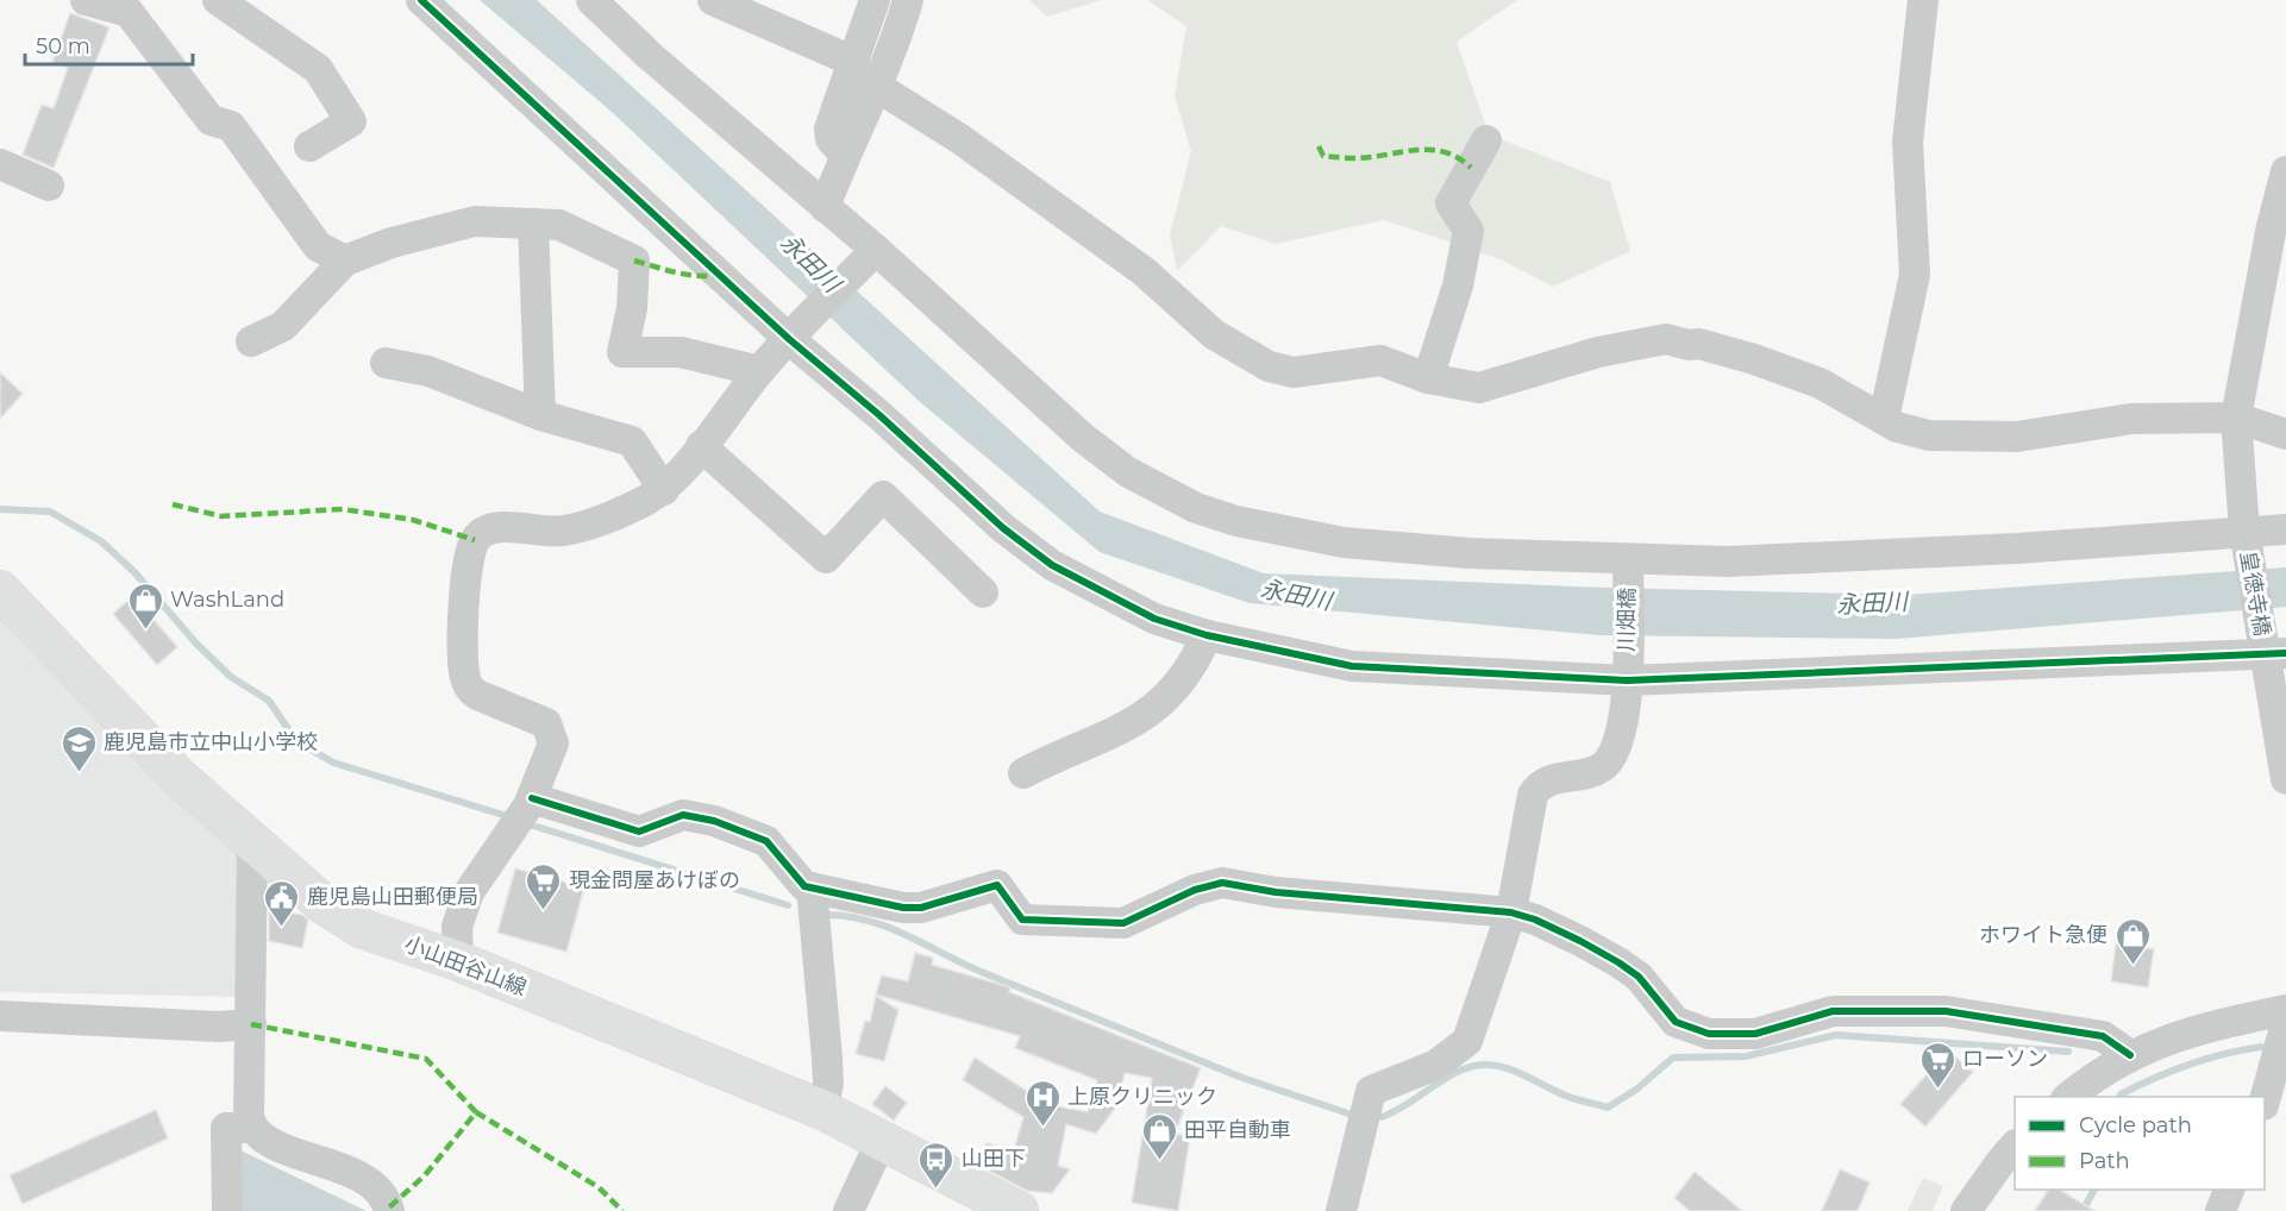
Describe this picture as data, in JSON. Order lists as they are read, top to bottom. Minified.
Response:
{"streets":{"main road":["小山田谷山線"],"street":["皇徳寺橋","川畑橋"]},"water":["永田川"],"places":{"shop":["WashLand","ホワイト急便","田平自動車"],"school or university":["鹿児島市立中山小学校"],"supermarket":["現金問屋あけぼの","ローソン"],"public building":["鹿児島山田郵便局"],"hospital":["上原クリニック"],"bus stop":["山田下"]},"legend":["Cycle path","Path"],"scale_bar":"50 m"}
